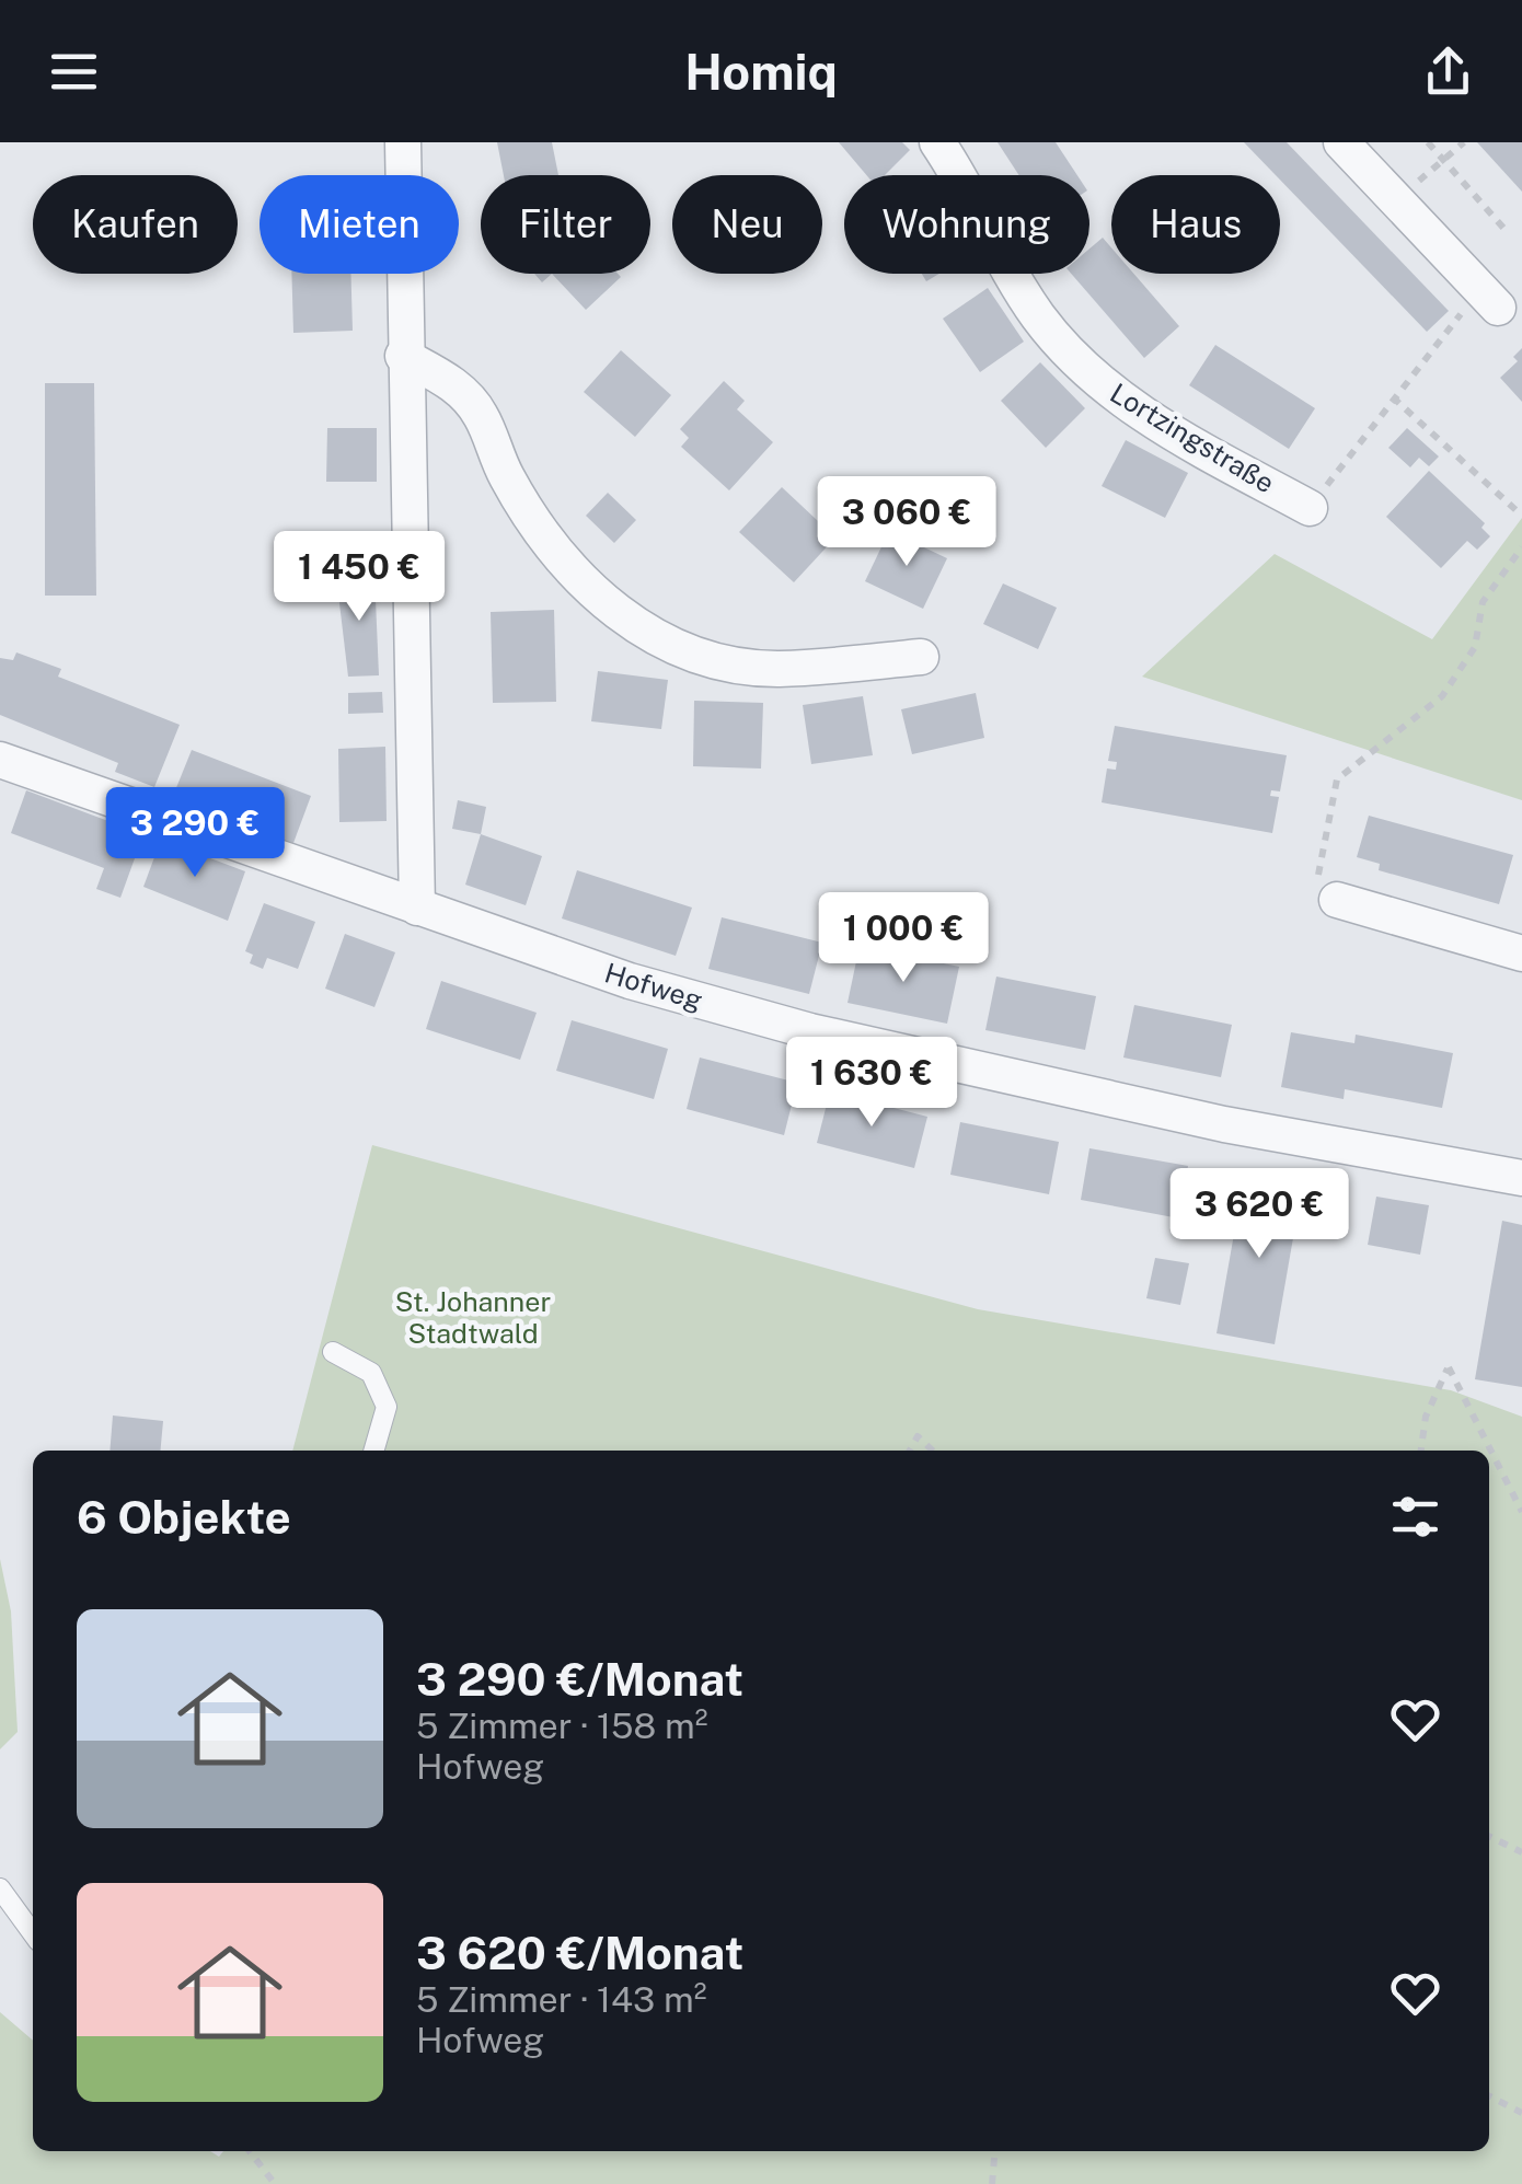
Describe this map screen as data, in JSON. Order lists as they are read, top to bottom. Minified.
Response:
{"streets":{"street":["Lortzingstraße","Hofweg"]},"parks":["St. Johanner Stadtwald"],"page":{"header":"Homiq","chip":["Kaufen","Mieten","Filter","Neu","Wohnung","Haus"],"price":["3 060 €","1 450 €","3 290 €","1 000 €","1 630 €","3 620 €"],"heading":"6 Objekte","list":[{"name":"3 290 €/Monat","note":"5 Zimmer · 158 m² · Hofweg"},{"name":"3 620 €/Monat","note":"5 Zimmer · 143 m² · Hofweg"}]}}
